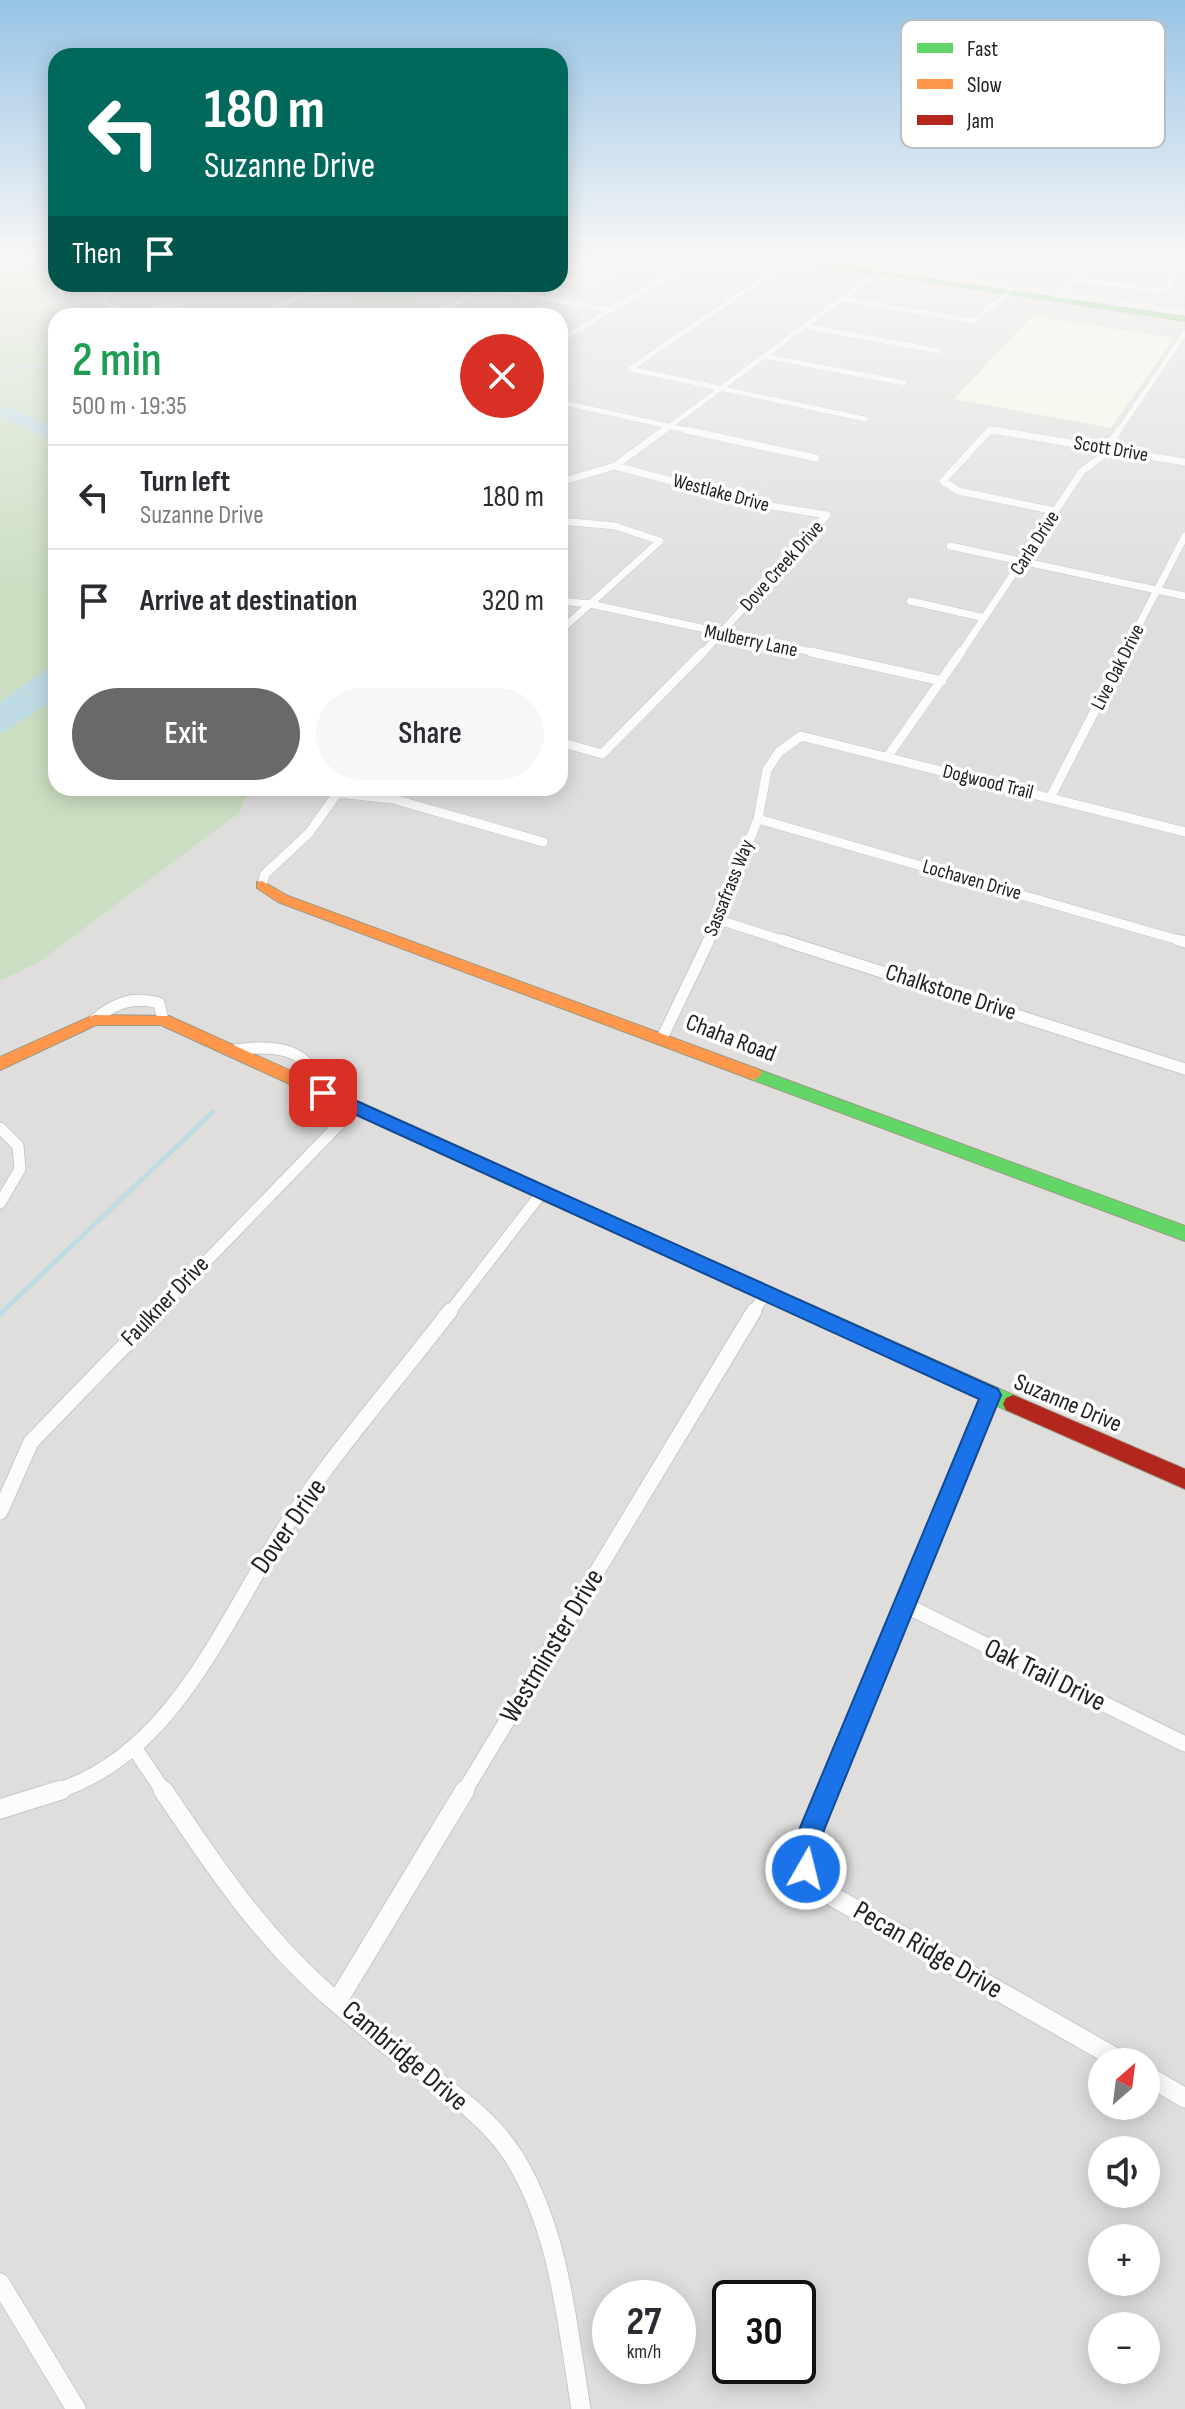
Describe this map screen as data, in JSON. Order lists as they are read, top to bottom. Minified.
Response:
{"streets":{"street":["Scott Drive","Westlake Drive","Carla Drive","Dove Creek Drive","Mulberry Lane","Live Oak Drive","Dogwood Trail","Lochaven Drive","Sassafrass Way","Chalkstone Drive","Chaha Road","Faulkner Drive","Suzanne Drive","Dover Drive","Westminster Drive","Oak Trail Drive","Pecan Ridge Drive","Cambridge Drive"]},"crossings":[["Scott Drive","Carla Drive"],["Westlake Drive","Dove Creek Drive"],["Carla Drive","Mulberry Lane"],["Carla Drive","Dogwood Trail"],["Dove Creek Drive","Mulberry Lane"],["Live Oak Drive","Dogwood Trail"],["Dogwood Trail","Sassafrass Way"],["Lochaven Drive","Sassafrass Way"],["Sassafrass Way","Chalkstone Drive"],["Sassafrass Way","Chaha Road"],["Faulkner Drive","Suzanne Drive"],["Suzanne Drive","Dover Drive"],["Suzanne Drive","Westminster Drive"],["Suzanne Drive","Pecan Ridge Drive"],["Dover Drive","Cambridge Drive"],["Westminster Drive","Cambridge Drive"],["Oak Trail Drive","Pecan Ridge Drive"]],"legend":["Fast","Slow","Jam"],"north":"top right","page":{"turn":["180 m","Suzanne Drive"],"then":"Then","heading":["2 min","500 m · 19:35"],"list":[{"name":"Turn left","note":"Suzanne Drive","value":"180 m"},{"name":"Arrive at destination","value":"320 m"}],"buttons":["Exit","Share"],"map_buttons":["+","−"],"speed":"27 km/h","limit":"30"}}
